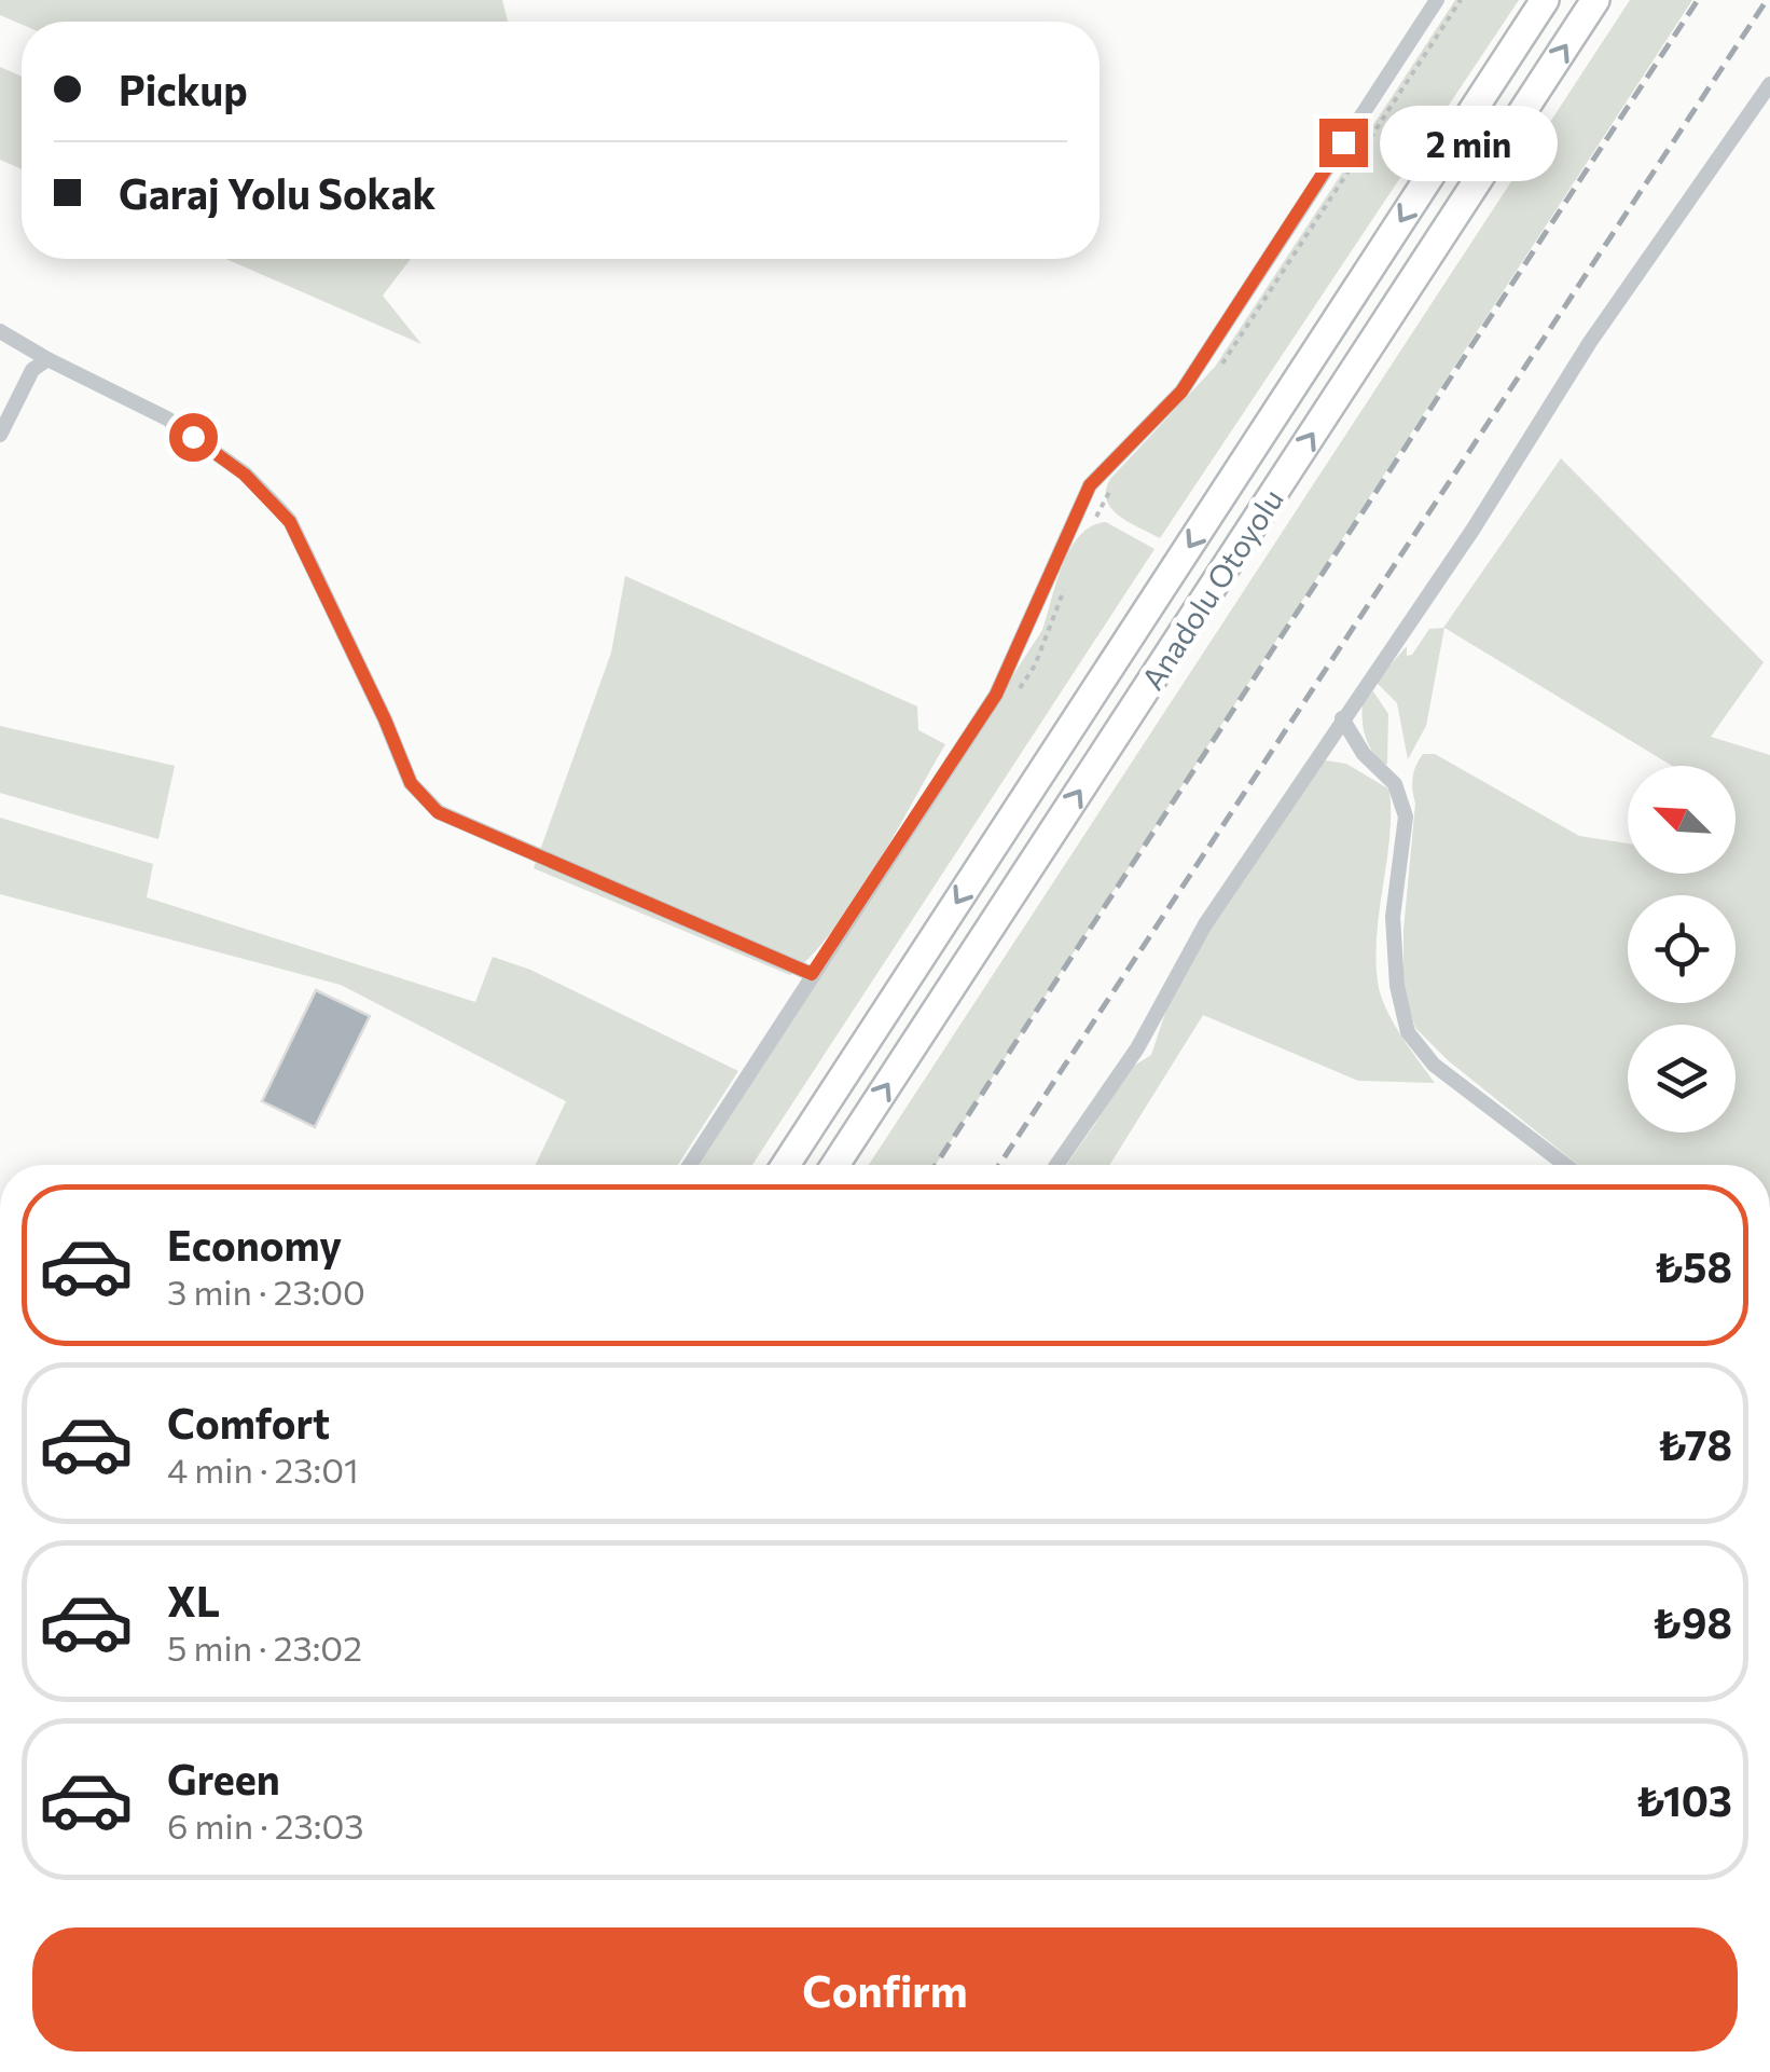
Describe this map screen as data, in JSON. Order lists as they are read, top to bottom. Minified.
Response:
{"streets":{"highway":["Anadolu Otoyolu"]},"north":"top left","page":{"banner":["Pickup","Garaj Yolu Sokak"],"bubble":"2 min","list":[{"name":"Economy","note":"3 min · 23:00","value":"₺58"},{"name":"Comfort","note":"4 min · 23:01","value":"₺78"},{"name":"XL","note":"5 min · 23:02","value":"₺98"},{"name":"Green","note":"6 min · 23:03","value":"₺103"}],"buttons":"Confirm"}}
